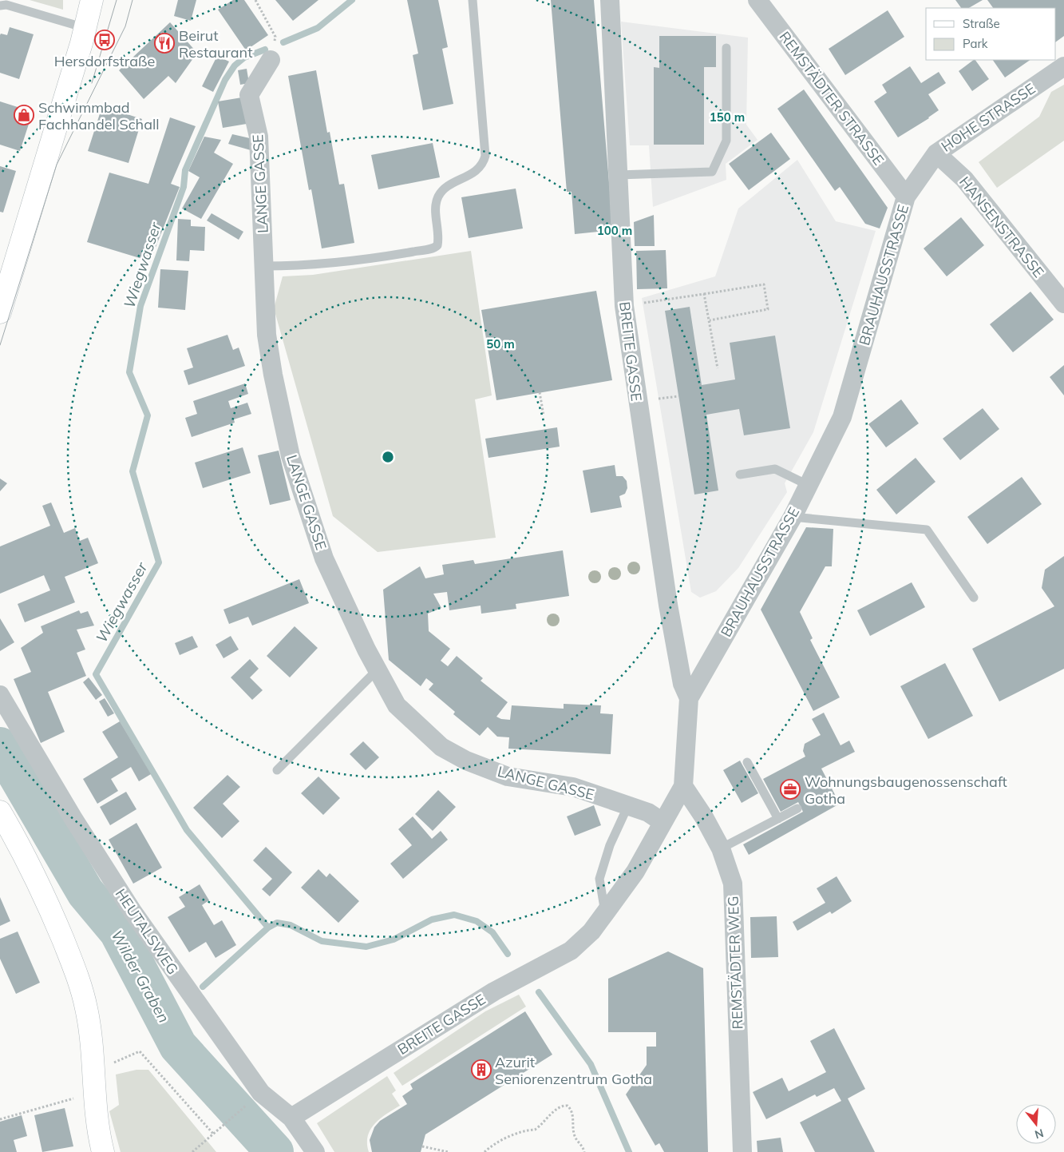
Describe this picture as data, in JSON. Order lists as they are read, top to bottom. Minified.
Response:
{"streets":{"street":["REMSTÄDTER STRASSE","HOHE STRASSE","LANGE GASSE","HANSENSTRASSE","BRAUHAUSSTRASSE","BREITE GASSE","HEUTALSWEG","REMSTÄDTER WEG"]},"crossings":[["REMSTÄDTER STRASSE","HOHE STRASSE"],["REMSTÄDTER STRASSE","BRAUHAUSSTRASSE"],["HOHE STRASSE","HANSENSTRASSE"],["HOHE STRASSE","BRAUHAUSSTRASSE"],["LANGE GASSE","BRAUHAUSSTRASSE"],["BRAUHAUSSTRASSE","BREITE GASSE"],["BRAUHAUSSTRASSE","REMSTÄDTER WEG"],["BREITE GASSE","HEUTALSWEG"]],"water":["Wiegwasser","Wilder Graben"],"places":{"bus stop":["Hersdorfstraße"],"restaurant":["Beirut Restaurant"],"shop":["Schwimmbad Fachhandel Schall"],"office":["Wohnungsbaugenossenschaft Gotha"],"building":["Azurit Seniorenzentrum Gotha"]},"legend":["Straße","Park"],"north":"bottom","rings":["150 m","100 m","50 m"]}
